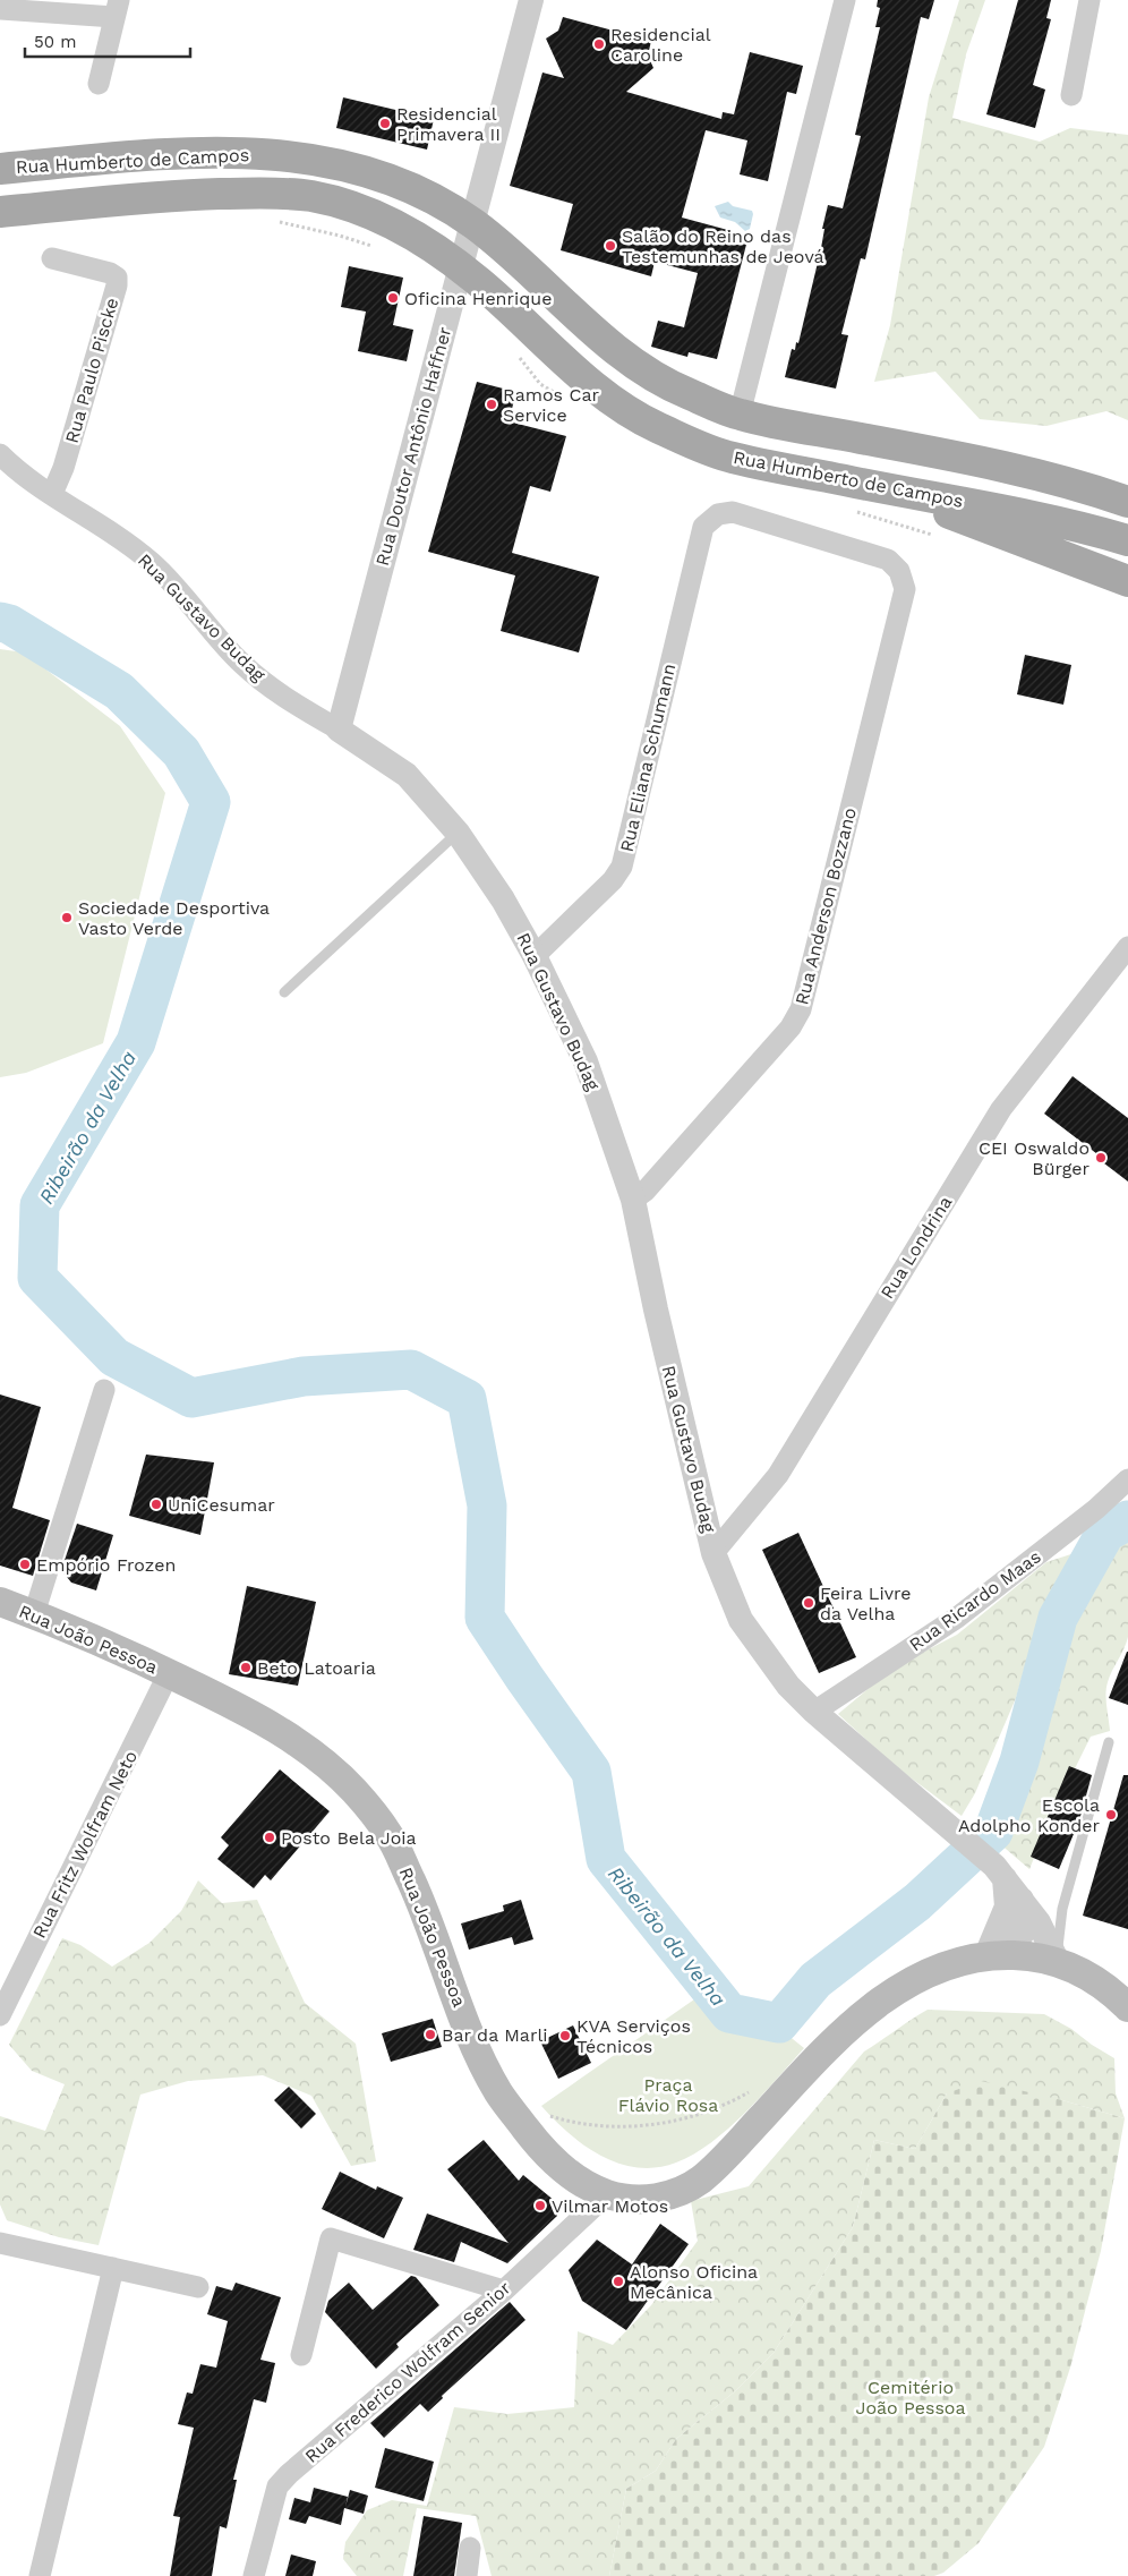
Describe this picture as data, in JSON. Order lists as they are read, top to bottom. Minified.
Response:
{"streets":{"main road":["Rua Humberto de Campos","Rua João Pessoa"],"street":["Rua Paulo Piscke","Rua Doutor Antônio Haffner","Rua Gustavo Budag","Rua Eliana Schumann","Rua Anderson Bozzano","Rua Londrina","Rua Ricardo Maas","Rua Fritz Wolfram Neto","Rua Frederico Wolfram Senior"]},"crossings":[["Rua Humberto de Campos","Rua Doutor Antônio Haffner"],["Rua Paulo Piscke","Rua Gustavo Budag"],["Rua Doutor Antônio Haffner","Rua Gustavo Budag"],["Rua Gustavo Budag","Rua Eliana Schumann"],["Rua Gustavo Budag","Rua Anderson Bozzano"],["Rua Gustavo Budag","Rua Londrina"],["Rua Gustavo Budag","Rua Ricardo Maas"],["Rua Gustavo Budag","Rua João Pessoa"],["Rua Eliana Schumann","Rua Anderson Bozzano"],["Rua João Pessoa","Rua Fritz Wolfram Neto"],["Rua João Pessoa","Rua Frederico Wolfram Senior"]],"water":["Ribeirão da Velha"],"parks":["Praça Flávio Rosa","Cemitério João Pessoa"],"places":["Residencial Caroline","Residencial Primavera II","Salão do Reino das Testemunhas de Jeová","Oficina Henrique","Ramos Car Service","Sociedade Desportiva Vasto Verde","CEI Oswaldo Bürger","UniCesumar","Empório Frozen","Feira Livre da Velha","Beto Latoaria","Escola Adolpho Konder","Posto Bela Joia","Bar da Marli","KVA Serviços Técnicos","Vilmar Motos","Alonso Oficina Mecânica"],"scale_bar":"50 m"}
